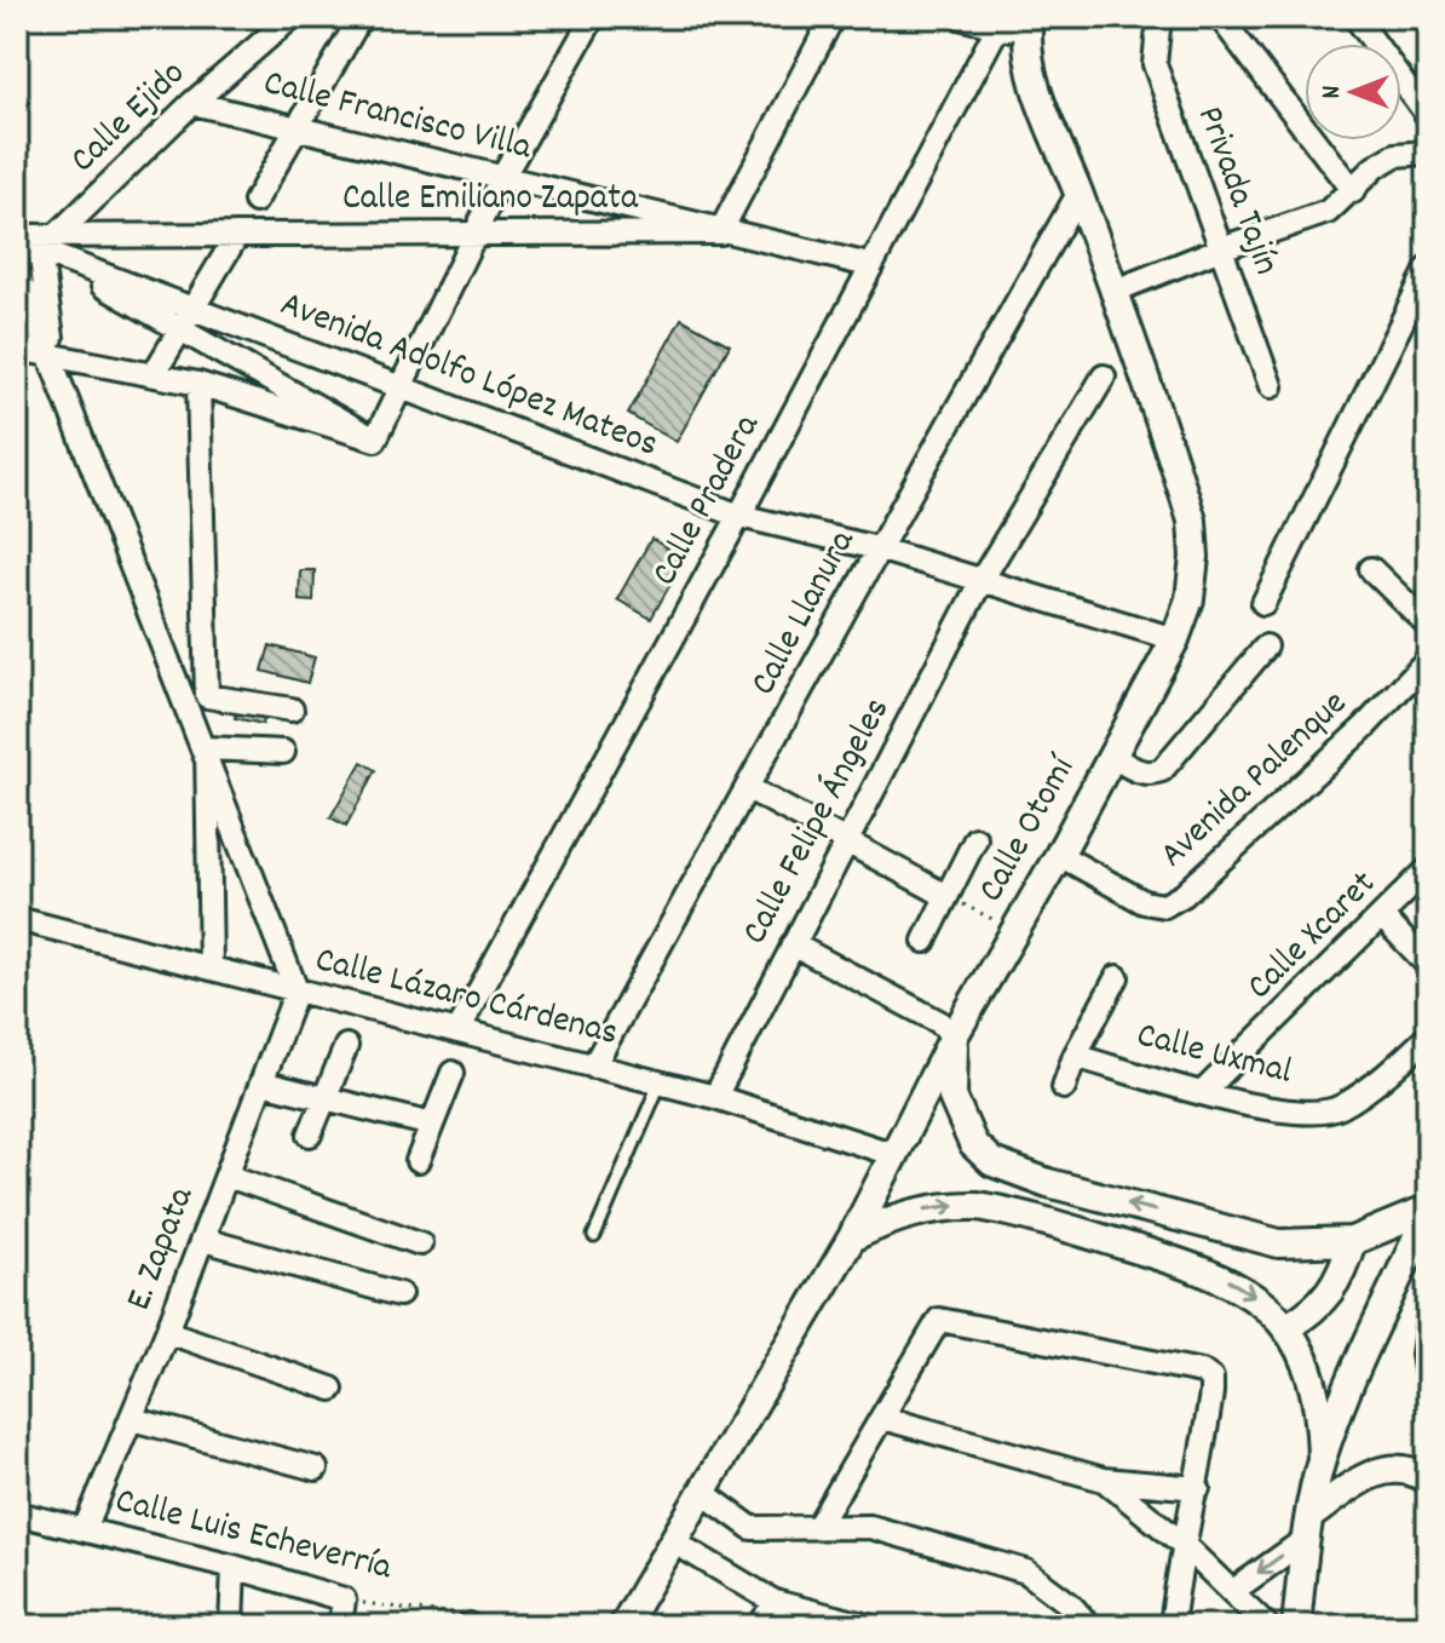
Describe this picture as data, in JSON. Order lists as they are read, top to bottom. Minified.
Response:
{"streets":{"street":["Calle Francisco Villa","Calle Ejido","Privada Tajín","Calle Emiliano Zapata","Avenida Adolfo López Mateos","Calle Pradera","Calle Llanura","Avenida Palenque","Calle Felipe Ángeles","Calle Otomí","Calle Xcaret","Calle Lázaro Cárdenas","Calle Uxmal","E. Zapata","Calle Luis Echeverría"]},"crossings":[["Calle Francisco Villa","Calle Ejido"],["Calle Francisco Villa","Calle Emiliano Zapata"],["Calle Francisco Villa","Calle Pradera"],["Calle Ejido","Calle Emiliano Zapata"],["Calle Ejido","Avenida Adolfo López Mateos"],["Calle Emiliano Zapata","Avenida Adolfo López Mateos"],["Avenida Adolfo López Mateos","Calle Pradera"],["Avenida Adolfo López Mateos","Calle Llanura"],["Avenida Adolfo López Mateos","Calle Felipe Ángeles"],["Avenida Adolfo López Mateos","Calle Otomí"],["Calle Pradera","Calle Lázaro Cárdenas"],["Calle Llanura","Calle Otomí"],["Calle Llanura","Calle Lázaro Cárdenas"],["Avenida Palenque","Calle Otomí"],["Calle Felipe Ángeles","Calle Lázaro Cárdenas"],["Calle Otomí","Calle Lázaro Cárdenas"],["Calle Xcaret","Calle Uxmal"],["Calle Lázaro Cárdenas","E. Zapata"],["E. Zapata","Calle Luis Echeverría"]],"north":"left"}
